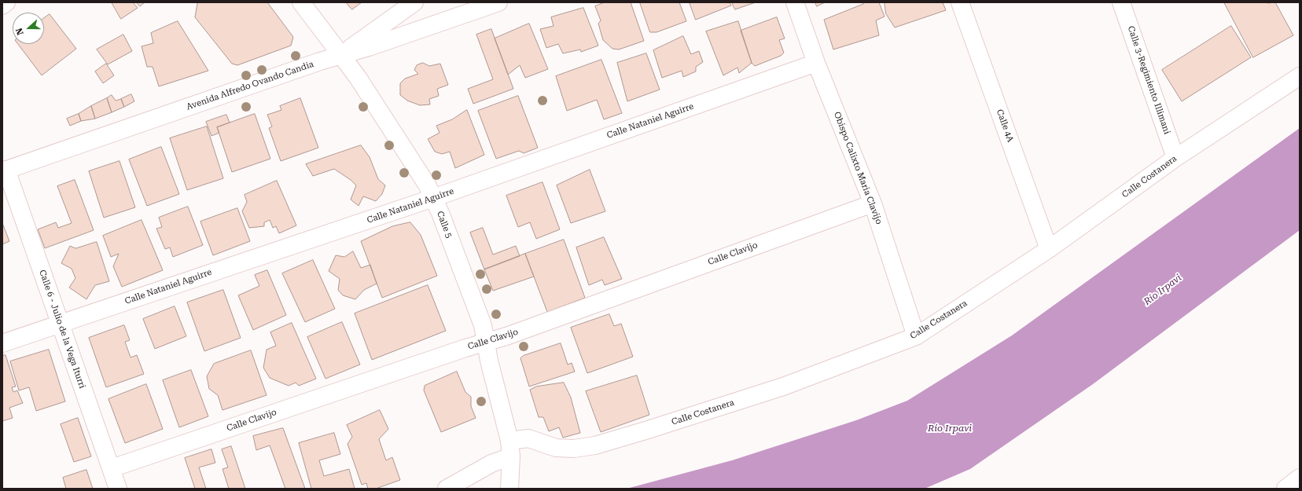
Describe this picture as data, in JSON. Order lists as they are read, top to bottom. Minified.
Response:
{"streets":{"street":["Calle 3-Regimiento Illimani","Avenida Alfredo Ovando Candia","Calle Nataniel Aguirre","Calle 4A","Obispo Calixto Maria Clavijo","Calle Costanera","Calle 5","Calle Clavijo","Calle 6 - Julio de la Vega Iturri"]},"crossings":[["Calle 3-Regimiento Illimani","Calle Costanera"],["Avenida Alfredo Ovando Candia","Calle 5"],["Avenida Alfredo Ovando Candia","Calle 6 - Julio de la Vega Iturri"],["Calle Nataniel Aguirre","Obispo Calixto Maria Clavijo"],["Calle Nataniel Aguirre","Calle 5"],["Calle Nataniel Aguirre","Calle 6 - Julio de la Vega Iturri"],["Calle 4A","Calle Costanera"],["Obispo Calixto Maria Clavijo","Calle Costanera"],["Obispo Calixto Maria Clavijo","Calle Clavijo"],["Calle Costanera","Calle 5"],["Calle 5","Calle Clavijo"],["Calle Clavijo","Calle 6 - Julio de la Vega Iturri"]],"water":["Río Irpavi"],"north":"left"}
